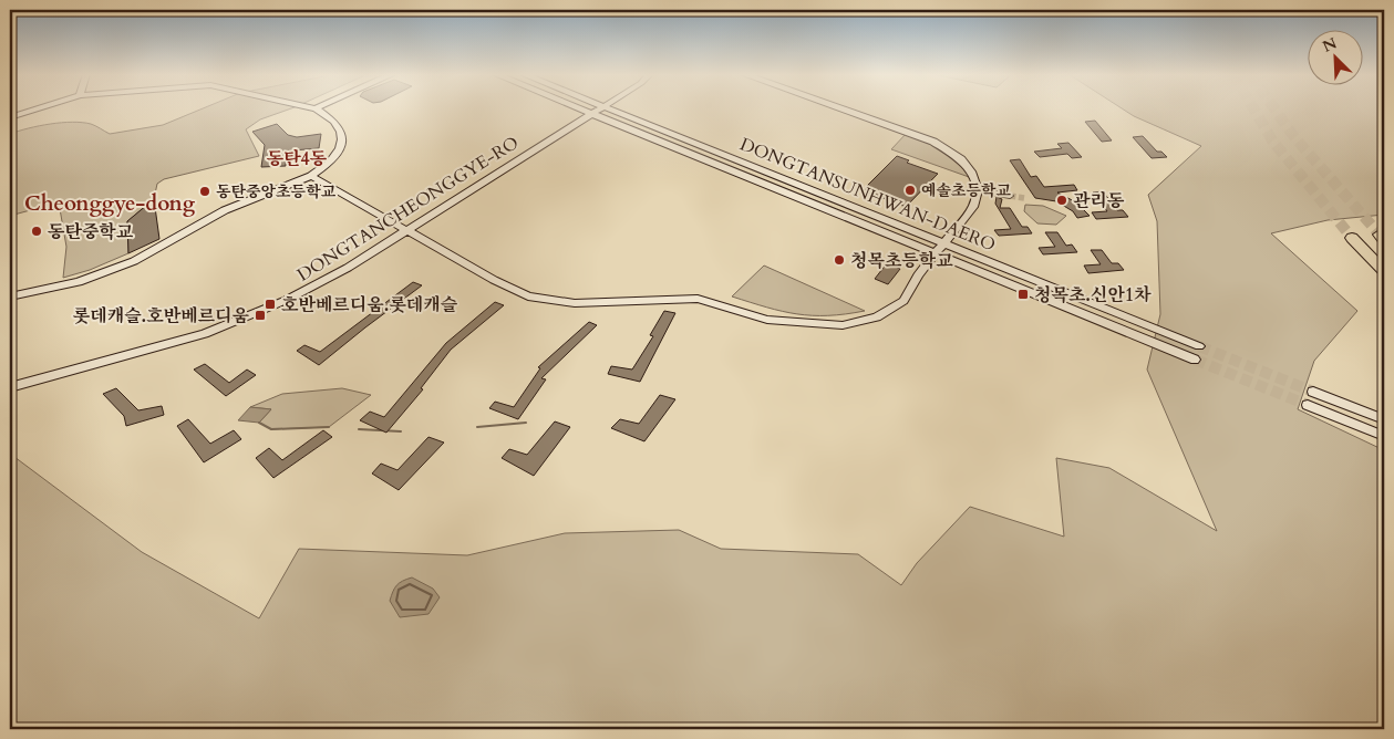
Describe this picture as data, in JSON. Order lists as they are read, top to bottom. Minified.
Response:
{"streets":{"street":["DONGTANSUNHWAN-DAERO","DONGTANCHEONGGYE-RO"]},"crossings":[["DONGTANSUNHWAN-DAERO","DONGTANCHEONGGYE-RO"]],"districts":["동탄4동","Cheonggye-dong"],"places":{"other":["예솔초등학교","동탄중앙초등학교","관리동","동탄중학교","청목초등학교"],"transit":["청목초.신안1차","호반베르디움.롯데캐슬","롯데캐슬.호반베르디움"]},"north":"top left"}
